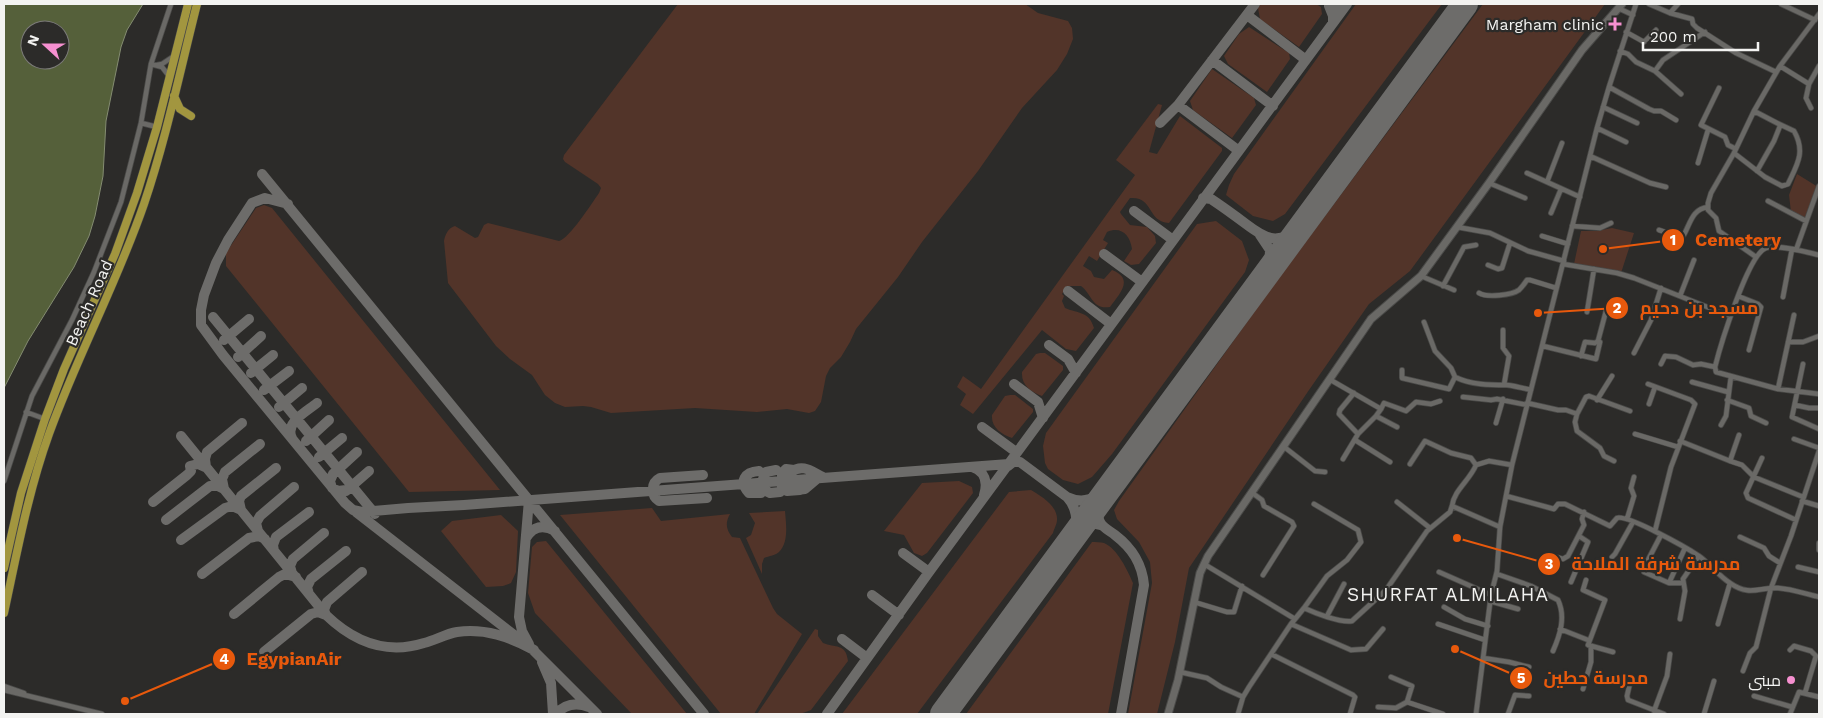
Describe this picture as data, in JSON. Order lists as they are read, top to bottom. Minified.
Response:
{"streets":{"highway":["Beach Road"]},"districts":["SHURFAT ALMILAHA"],"places":{"health":["Margham clinic"],"other":["Cemetery","مسجد بن دحيم","مدرسة شرفة الملاحة","مدرسة حطين","مبنى","EgypianAir"]},"scale_bar":"200 m","north":"left"}
